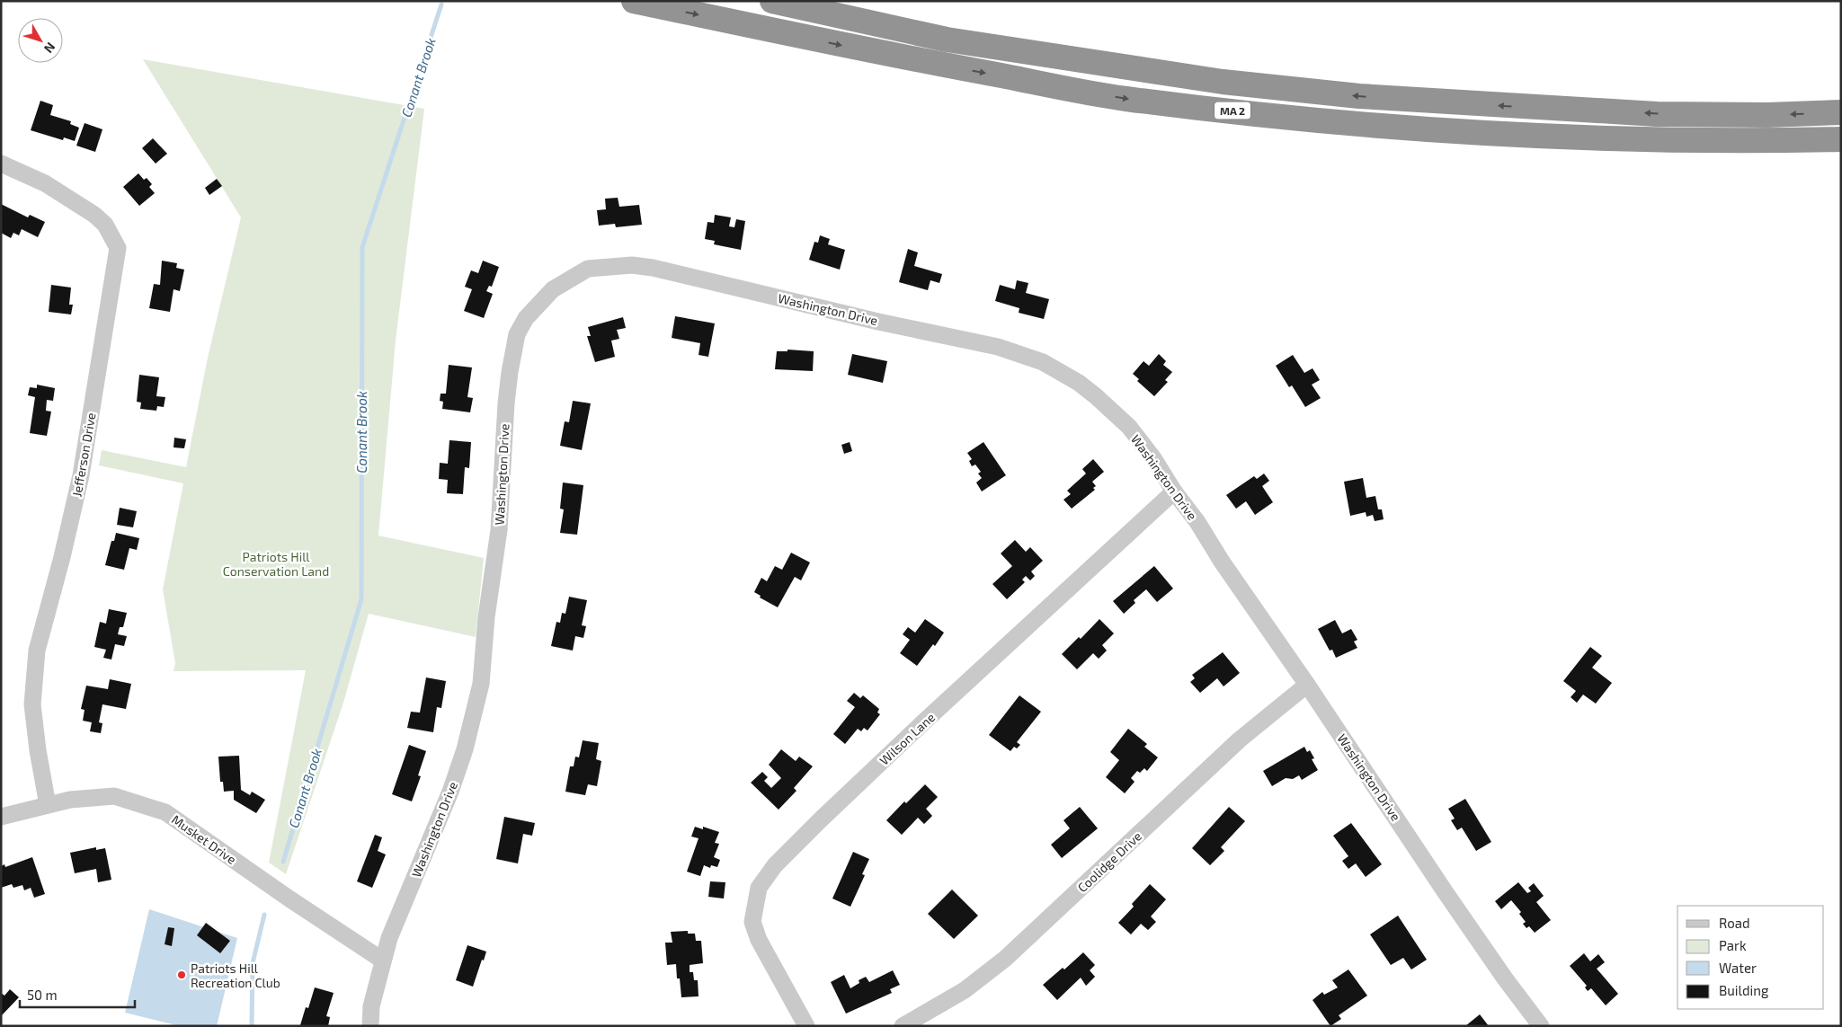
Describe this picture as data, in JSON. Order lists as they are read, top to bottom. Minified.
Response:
{"streets":{"highway":["MA 2"],"street":["Washington Drive","Jefferson Drive","Wilson Lane","Musket Drive","Coolidge Drive"]},"crossings":[["Washington Drive","Wilson Lane"],["Washington Drive","Musket Drive"],["Washington Drive","Coolidge Drive"],["Jefferson Drive","Musket Drive"]],"water":["Conant Brook"],"parks":["Patriots Hill Conservation Land"],"places":["Patriots Hill Recreation Club"],"legend":["Road","Park","Water","Building"],"scale_bar":"50 m","north":"bottom right"}
